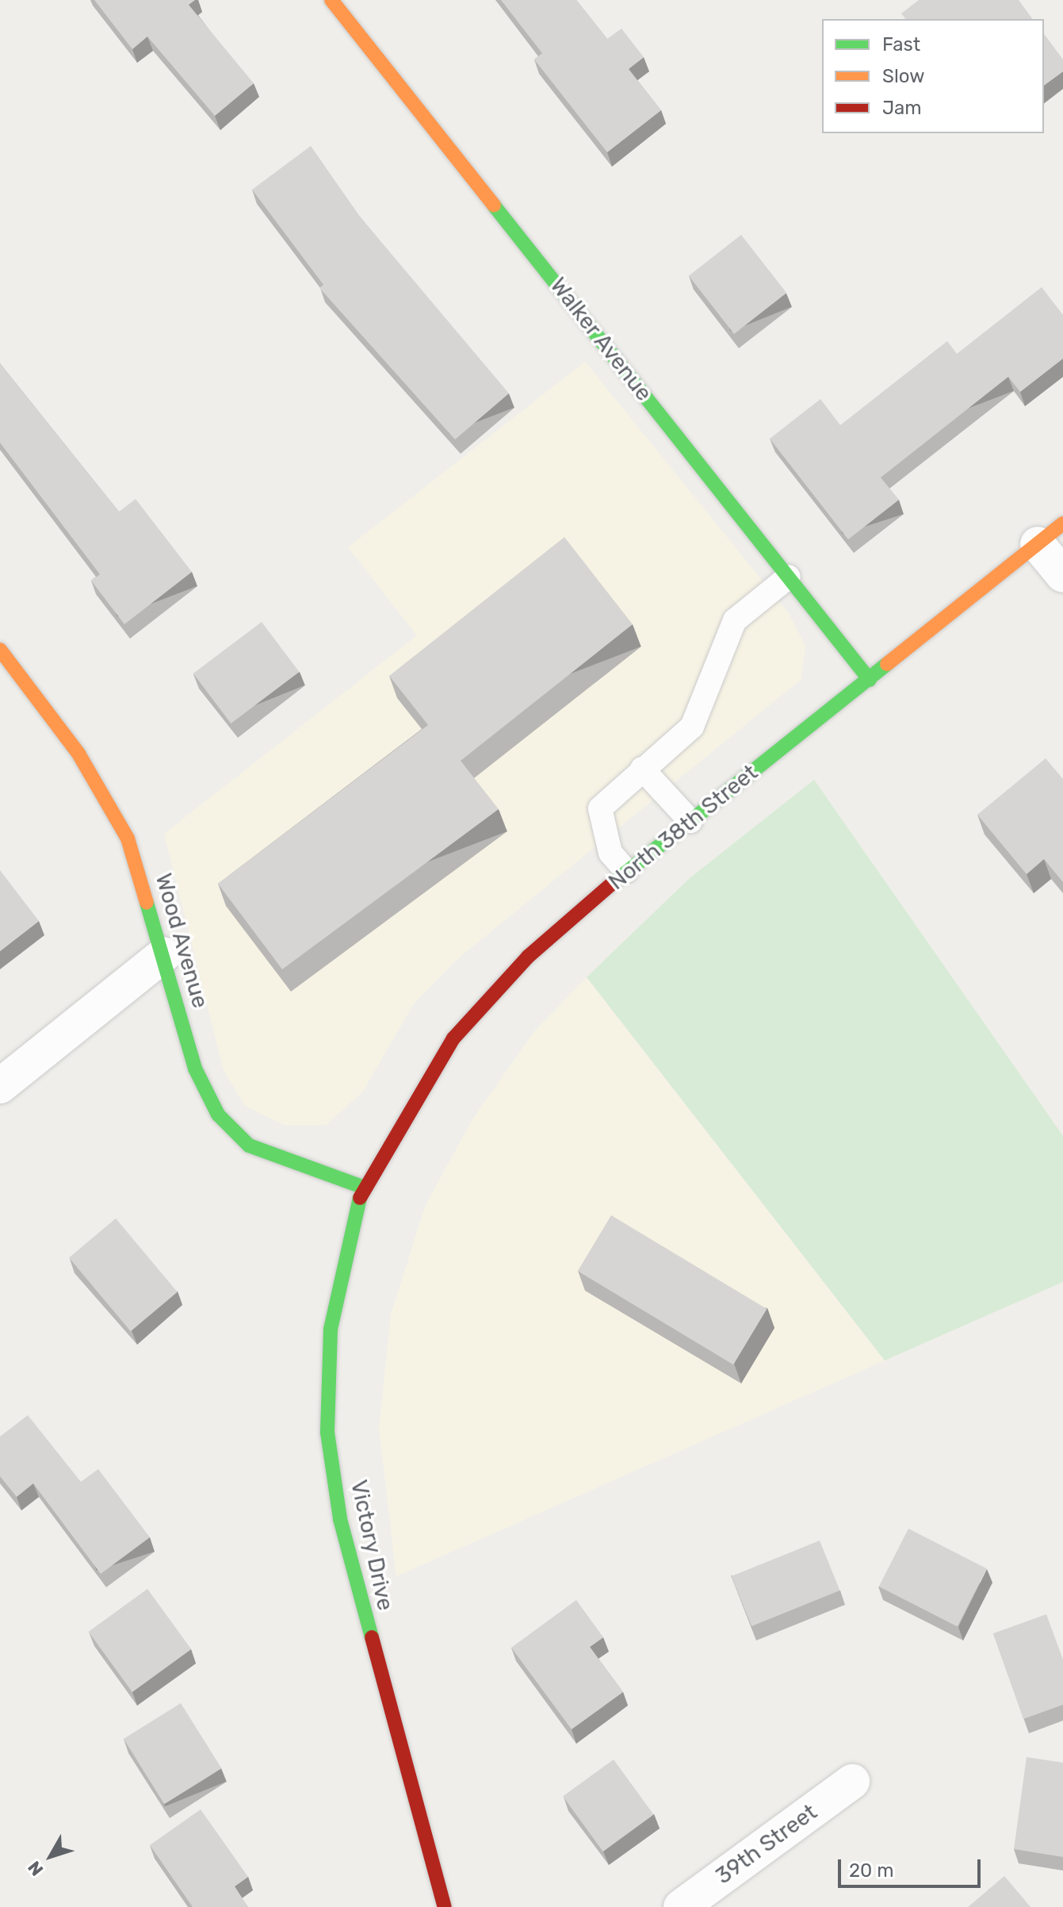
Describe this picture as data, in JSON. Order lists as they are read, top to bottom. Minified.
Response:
{"streets":{"main road":["Walker Avenue","North 38th Street","Wood Avenue","Victory Drive"],"street":["39th Street"]},"crossings":[["Walker Avenue","North 38th Street"],["North 38th Street","Wood Avenue"],["North 38th Street","Victory Drive"],["Wood Avenue","Victory Drive"]],"legend":["Fast","Slow","Jam"],"scale_bar":"20 m","north":"bottom left"}
